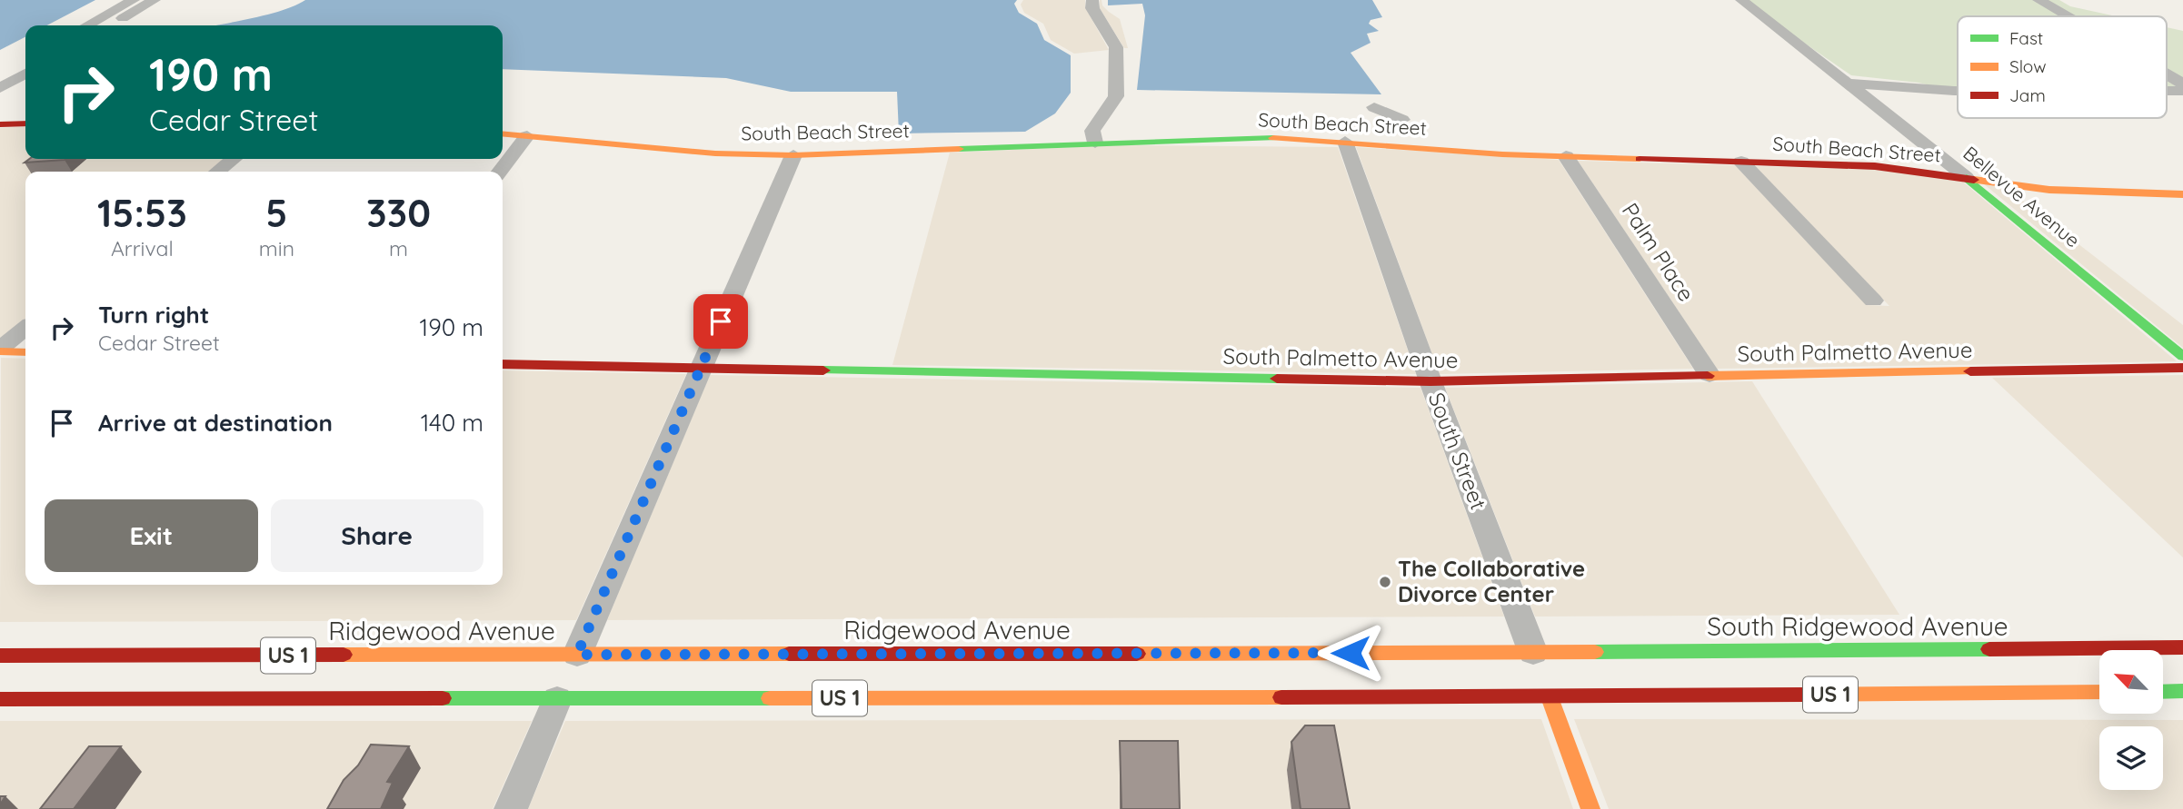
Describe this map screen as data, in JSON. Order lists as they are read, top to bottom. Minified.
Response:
{"streets":{"street":["South Beach Street","Bellevue Avenue","Palm Place","South Palmetto Avenue","South Street","South Ridgewood Avenue","Ridgewood Avenue","US 1"]},"crossings":[["South Beach Street","Bellevue Avenue"],["South Beach Street","Palm Place"],["South Beach Street","South Street"],["Palm Place","South Palmetto Avenue"],["South Palmetto Avenue","South Street"],["South Street","South Ridgewood Avenue"],["South Street","Ridgewood Avenue"],["South Ridgewood Avenue","Ridgewood Avenue"]],"places":["The Collaborative Divorce Center"],"legend":["Fast","Slow","Jam"],"north":"top left","page":{"turn":["190 m","Cedar Street"],"eta":["15:53","Arrival","5","min","330","m"],"list":[{"name":"Turn right","note":"Cedar Street","value":"190 m"},{"name":"Arrive at destination","value":"140 m"}],"buttons":["Exit","Share"]}}
